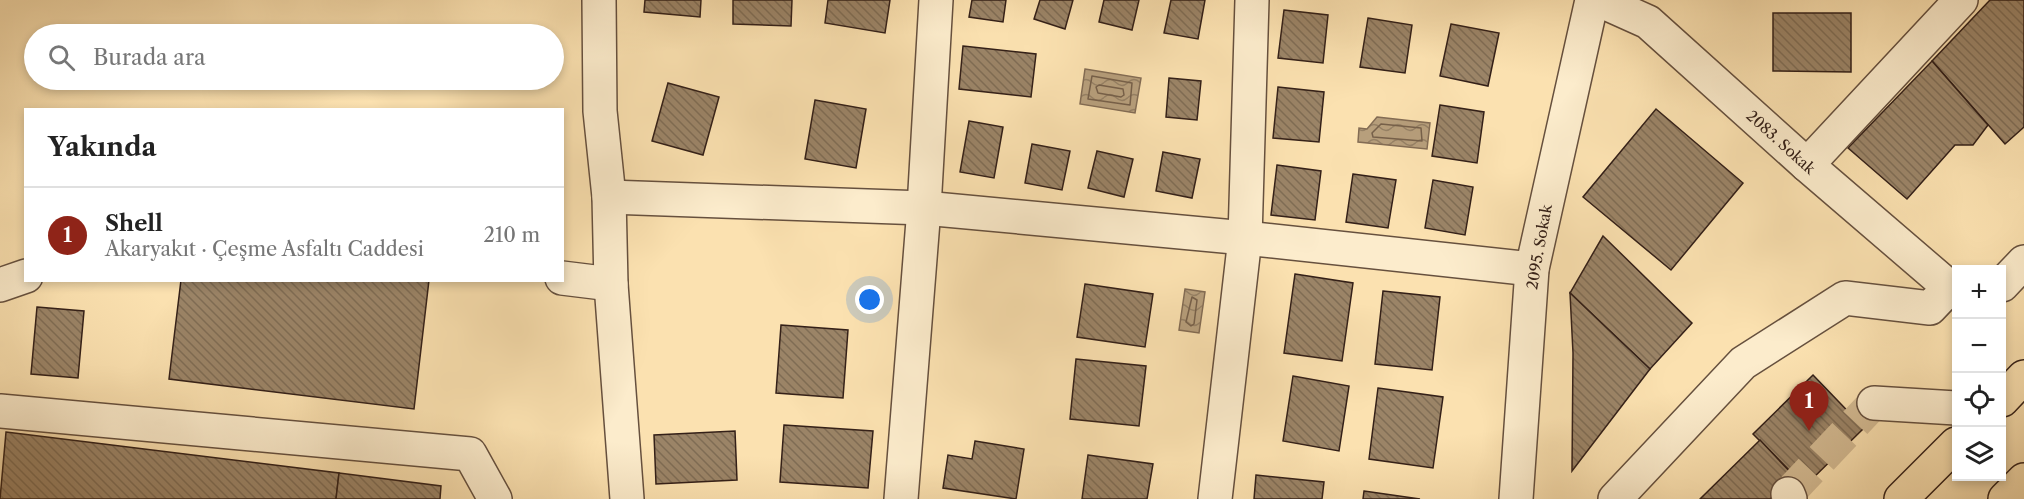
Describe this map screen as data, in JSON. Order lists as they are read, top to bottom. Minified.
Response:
{"streets":{"street":["2083. Sokak","2095. Sokak"]},"page":{"search":"Burada ara","heading":"Yakında","list":[{"mark":"1","name":"Shell","note":"Akaryakıt · Çeşme Asfaltı Caddesi","value":"210 m"}],"map_buttons":["+","−"],"pins":"1"}}
